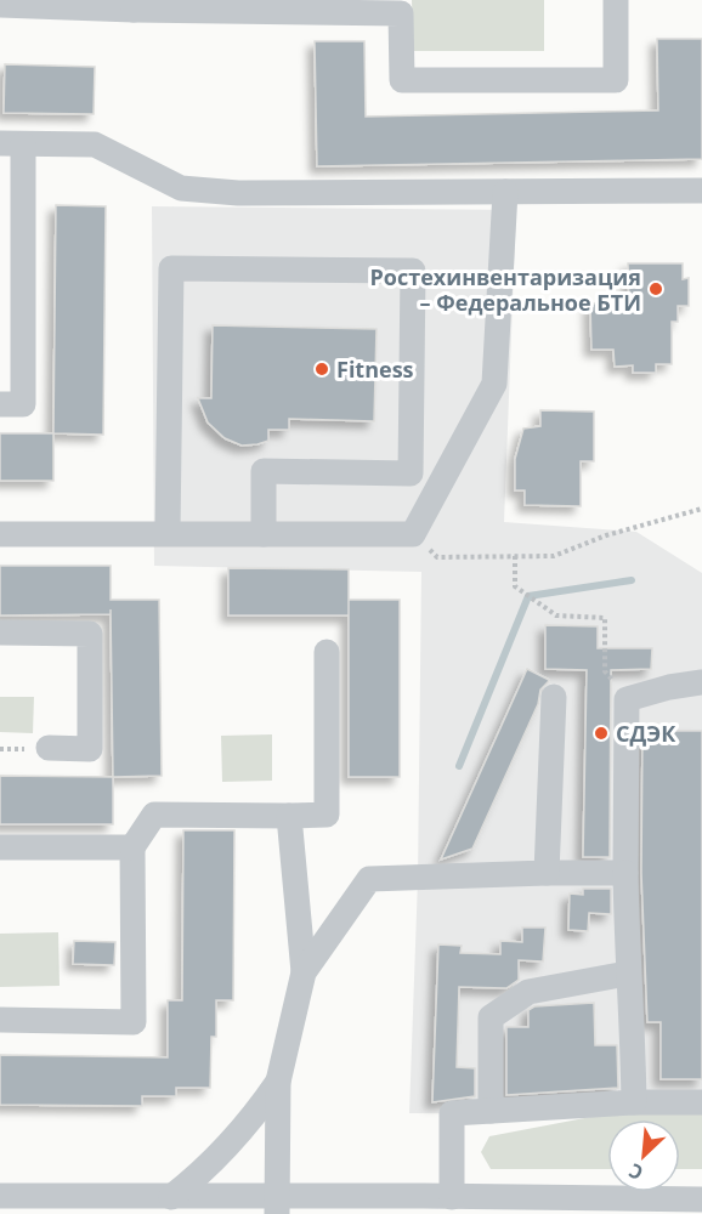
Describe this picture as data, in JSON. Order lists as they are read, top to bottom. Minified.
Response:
{"places":["Ростехинвентаризация – Федеральное БТИ","Fitness","СДЭК"],"north":"bottom left"}
